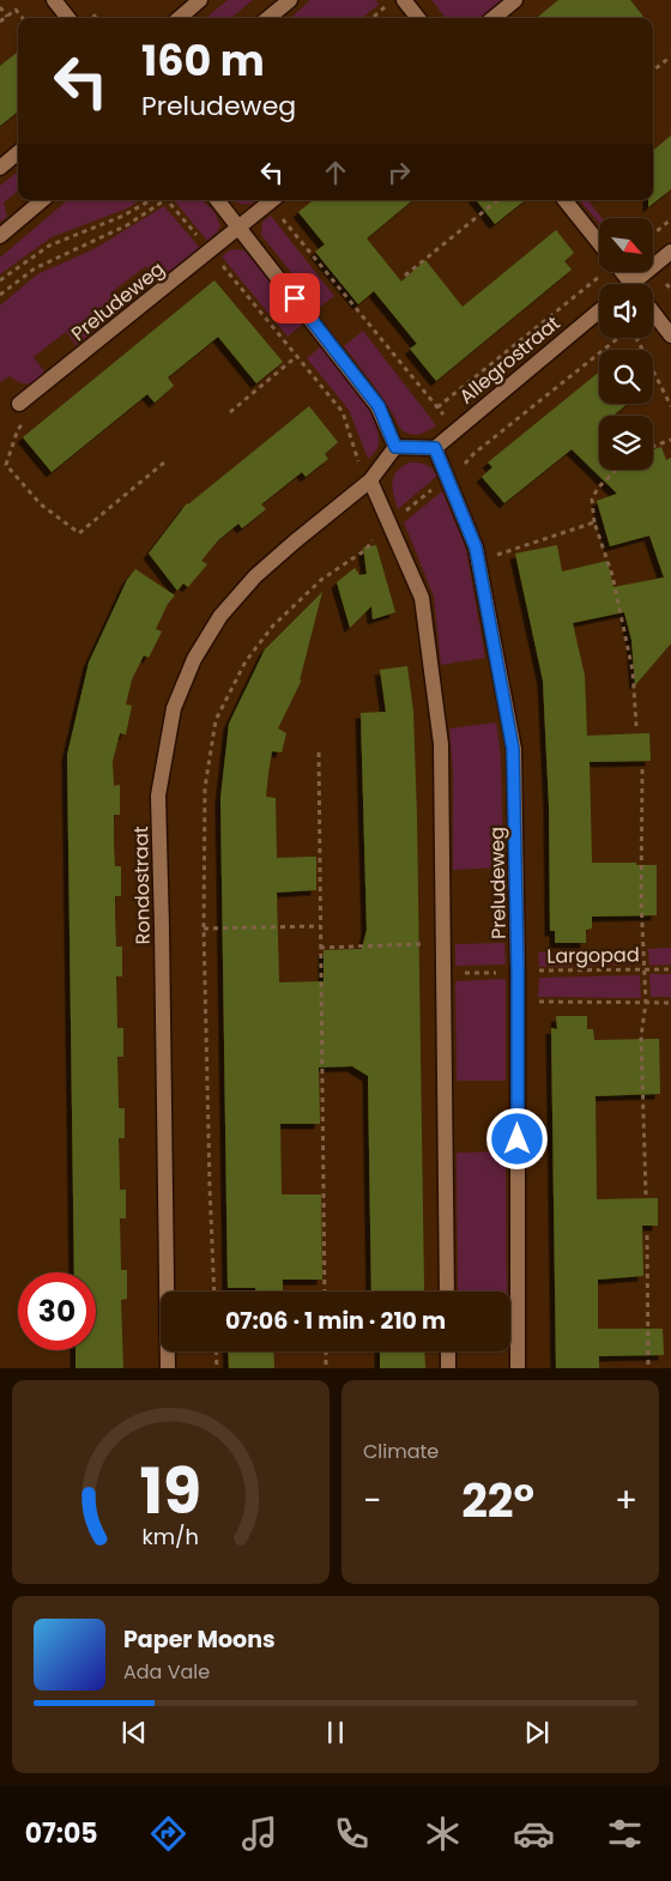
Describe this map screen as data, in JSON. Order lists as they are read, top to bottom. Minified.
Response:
{"streets":{"street":["Preludeweg","Allegrostraat","Rondostraat"],"path":["Largopad"]},"crossings":[["Preludeweg","Allegrostraat"],["Preludeweg","Largopad"]],"north":"bottom right","page":{"turn":["160 m","Preludeweg"],"limit":"30","trip":"07:06 · 1 min · 210 m","tile":"Climate","heat":["−","22°","+"],"song":["Paper Moons","Ada Vale"],"tabs":"07:05","gauge":["19","km/h"]}}
